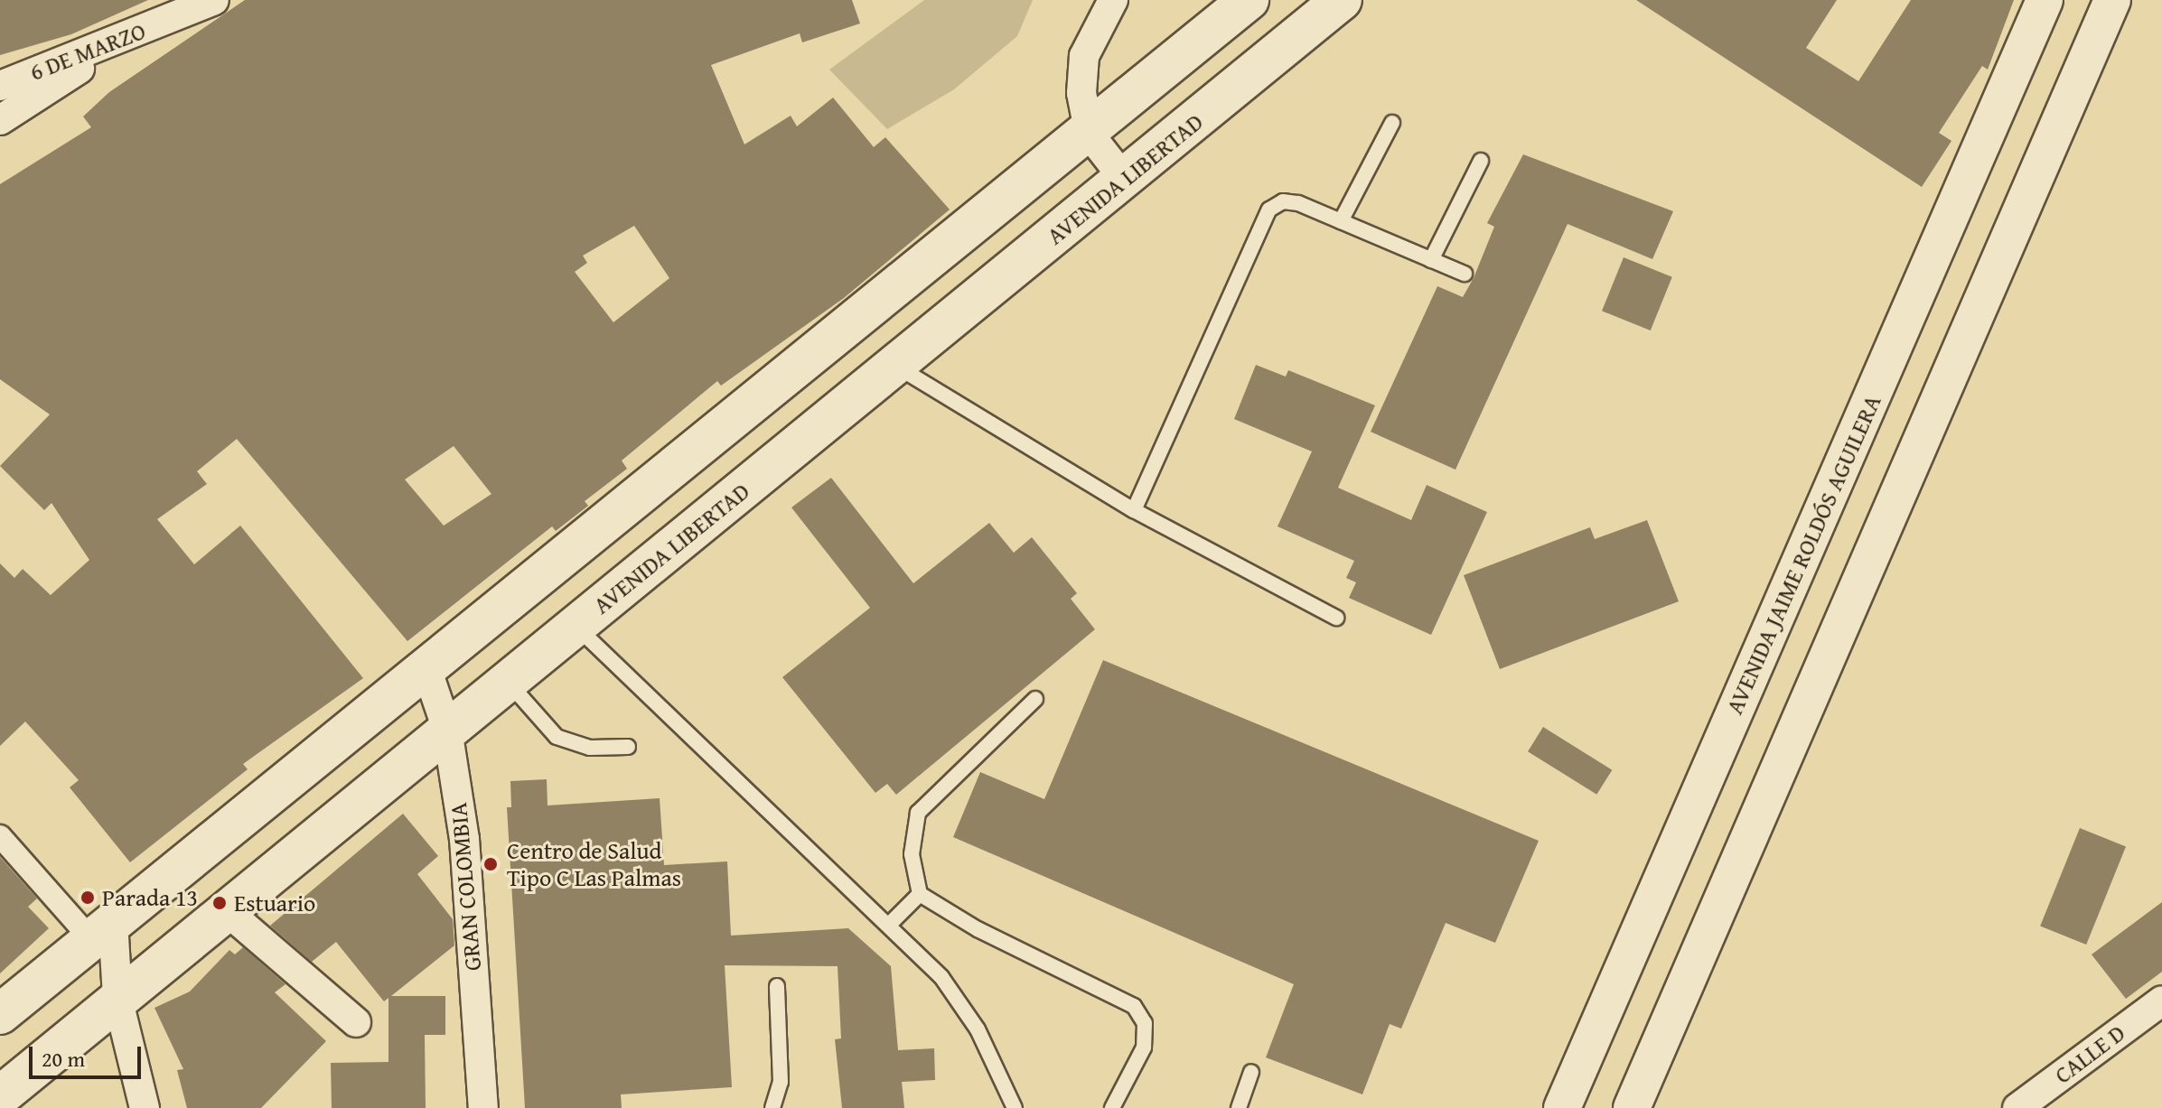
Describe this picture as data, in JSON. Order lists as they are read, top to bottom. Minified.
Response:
{"streets":{"main road":["AVENIDA LIBERTAD"],"street":["6 DE MARZO","AVENIDA JAIME ROLDÓS AGUILERA","GRAN COLOMBIA","CALLE D"]},"crossings":[["AVENIDA LIBERTAD","GRAN COLOMBIA"]],"places":["Centro de Salud Tipo C Las Palmas","Parada 13","Estuario"],"scale_bar":"20 m"}
